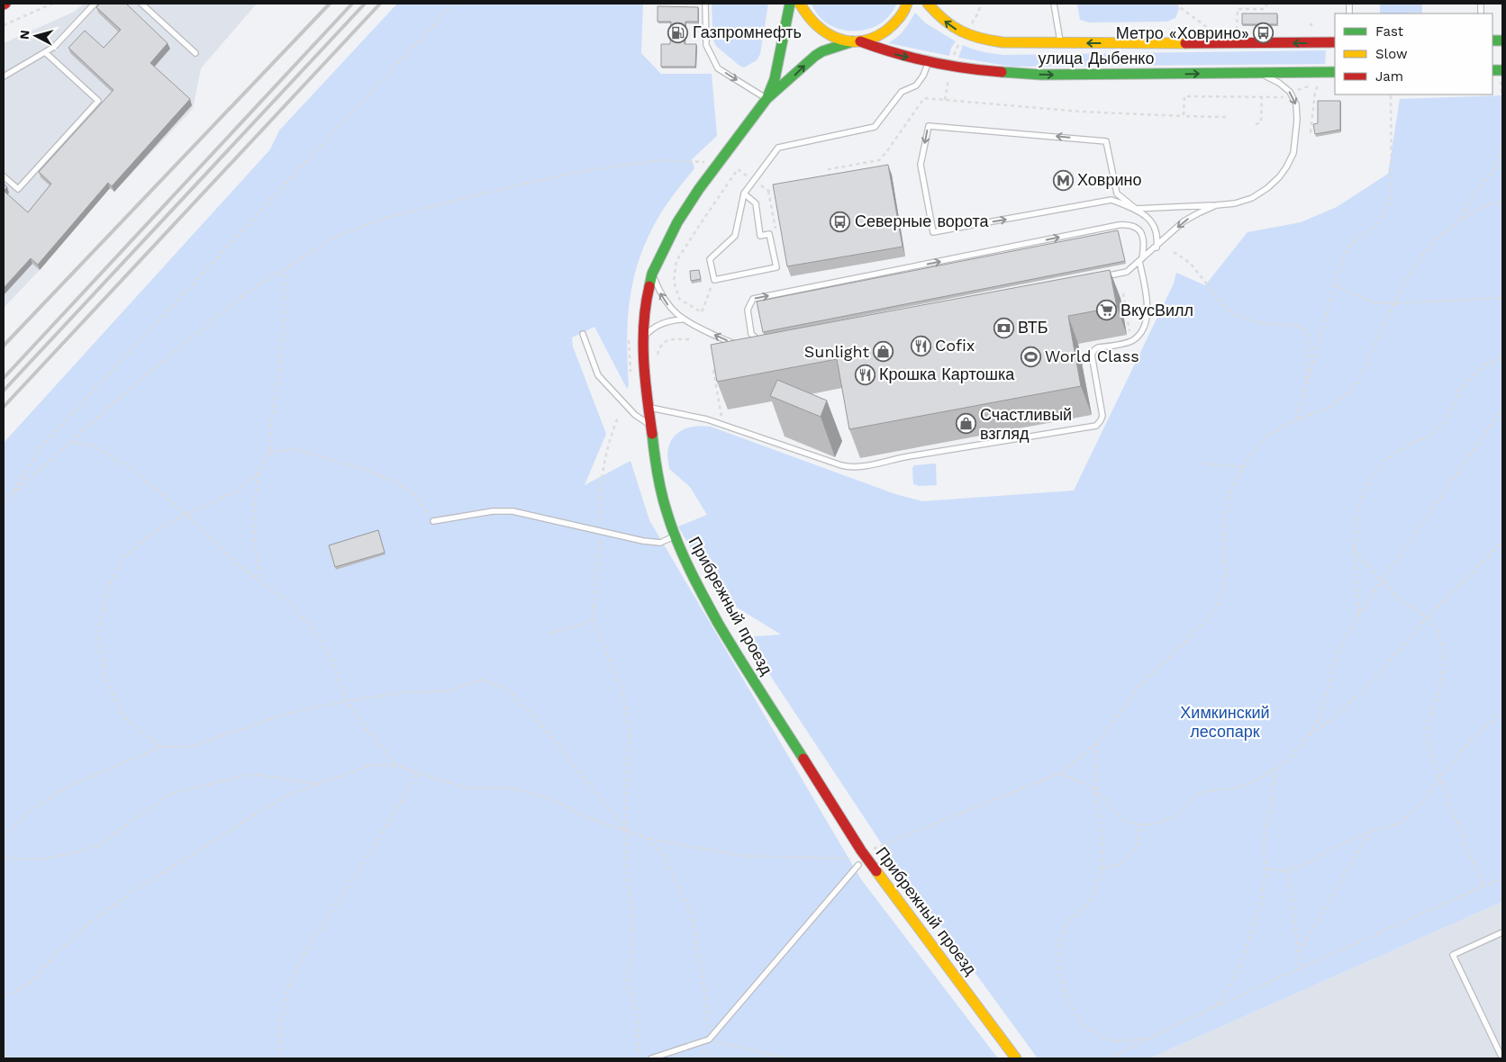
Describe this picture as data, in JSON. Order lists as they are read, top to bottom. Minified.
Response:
{"streets":{"street":["улица Дыбенко","Прибрежный проезд"]},"crossings":[["улица Дыбенко","Прибрежный проезд"]],"parks":["Химкинский лесопарк"],"places":{"fuel station":["Газпромнефть"],"bus stop":["Метро «Ховрино»","Северные ворота"],"metro station":["Ховрино"],"supermarket":["ВкусВилл"],"bank":["ВТБ"],"restaurant":["Cofix","Крошка Картошка"],"shop":["Sunlight","Счастливый взгляд"],"sports":["World Class"]},"legend":["Fast","Slow","Jam"],"north":"left"}
